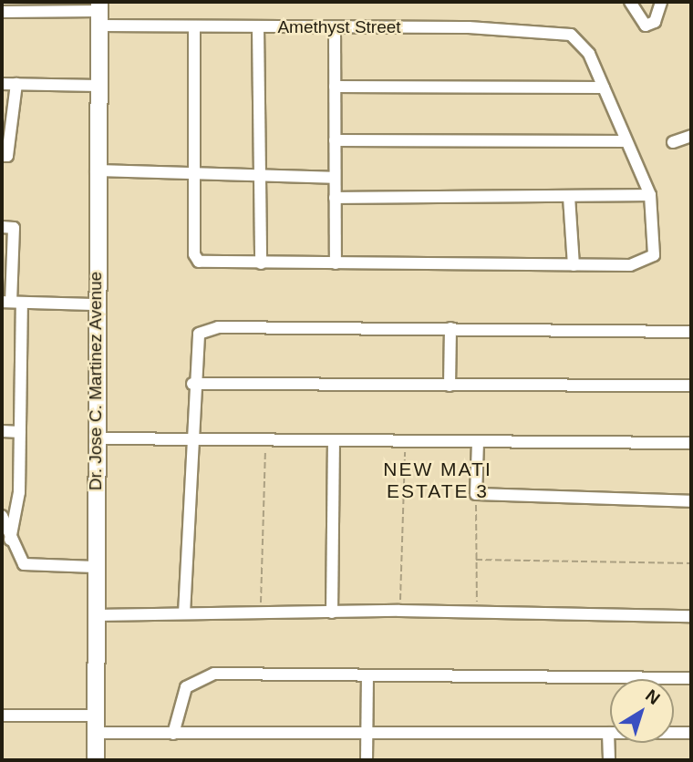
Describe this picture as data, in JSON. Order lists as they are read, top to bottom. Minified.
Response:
{"streets":{"street":["Amethyst Street","Dr. Jose C. Martinez Avenue"]},"crossings":[["Amethyst Street","Dr. Jose C. Martinez Avenue"]],"districts":["NEW MATI ESTATE 3"],"north":"top right"}
